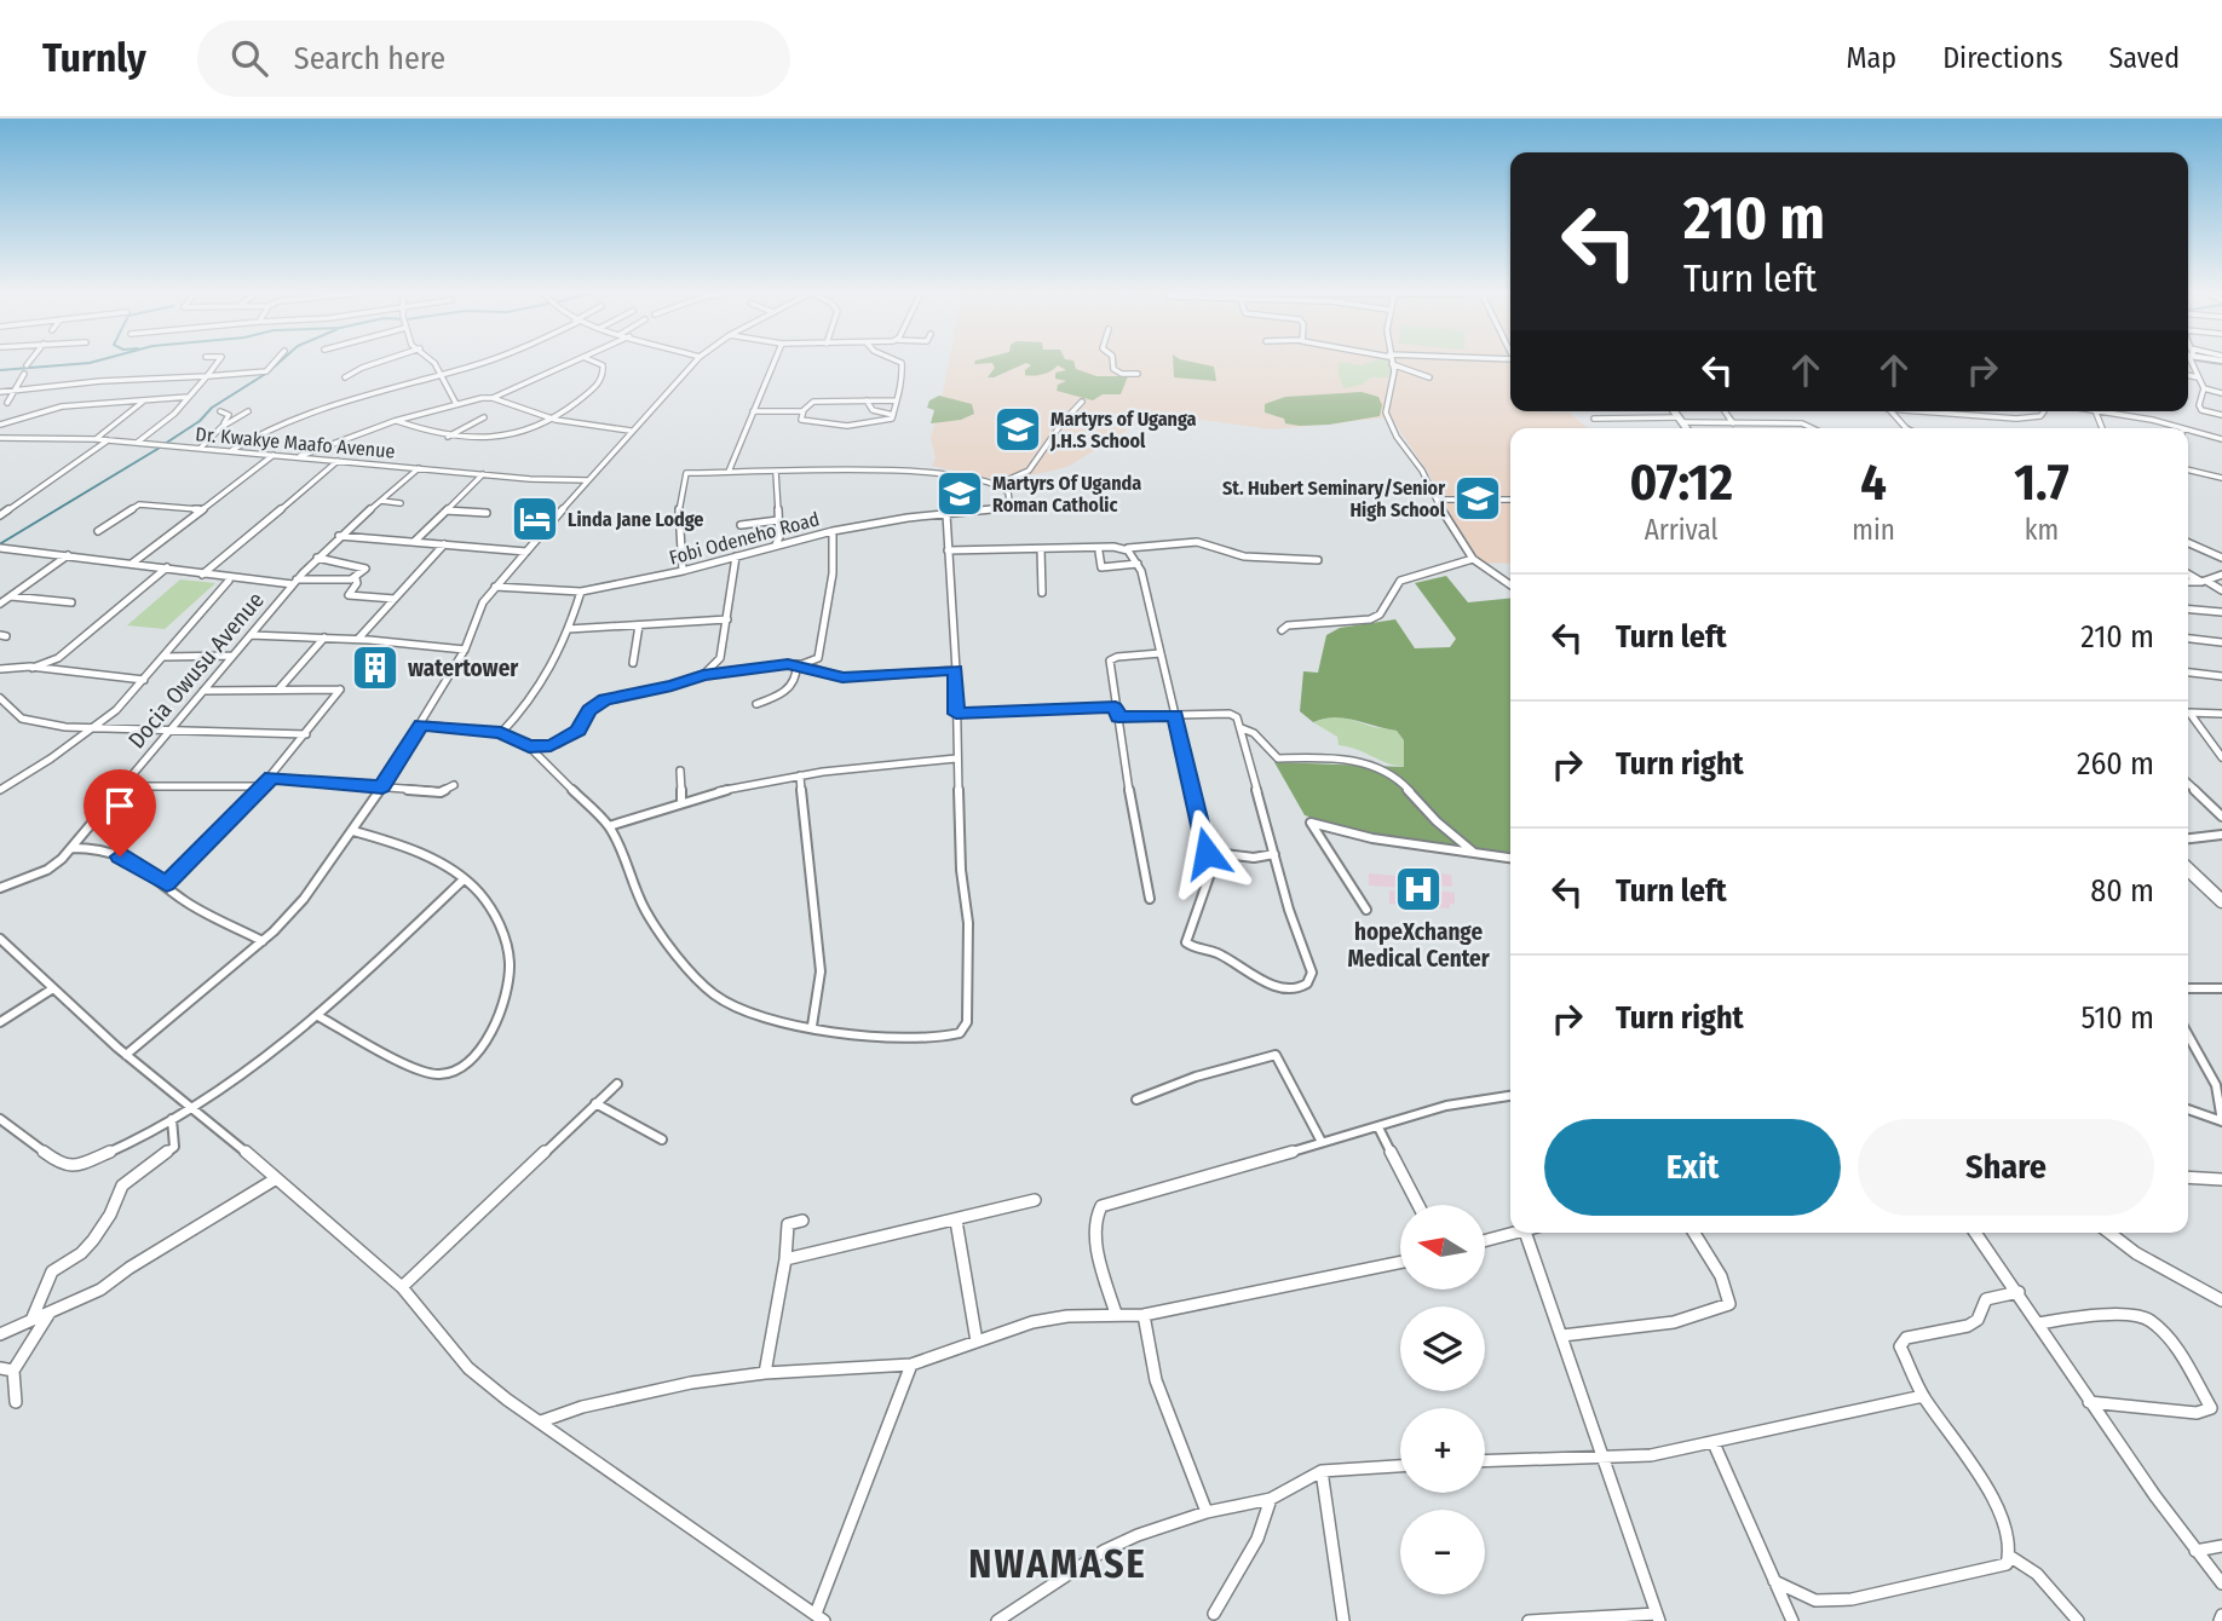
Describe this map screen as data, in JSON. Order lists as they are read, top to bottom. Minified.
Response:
{"streets":{"street":["Dr. Kwakye Maafo Avenue","Fobi Odeneho Road","Docia Owusu Avenue"]},"crossings":[["Dr. Kwakye Maafo Avenue","Docia Owusu Avenue"]],"districts":["NWAMASE"],"places":{"school or university":["Martyrs of Uganga J.H.S School","Martyrs Of Uganda Roman Catholic","St. Hubert Seminary/Senior High School"],"hotel":["Linda Jane Lodge"],"building":["watertower"],"hospital":["hopeXchange Medical Center"]},"north":"left","page":{"header":"Turnly","search":"Search here","nav":["Map","Directions","Saved"],"turn":["210 m","Turn left"],"eta":["07:12","Arrival","4","min","1.7","km"],"list":[{"name":"Turn left","value":"210 m"},{"name":"Turn right","value":"260 m"},{"name":"Turn left","value":"80 m"},{"name":"Turn right","value":"510 m"}],"buttons":["Exit","Share"],"map_buttons":["+","−"]}}
